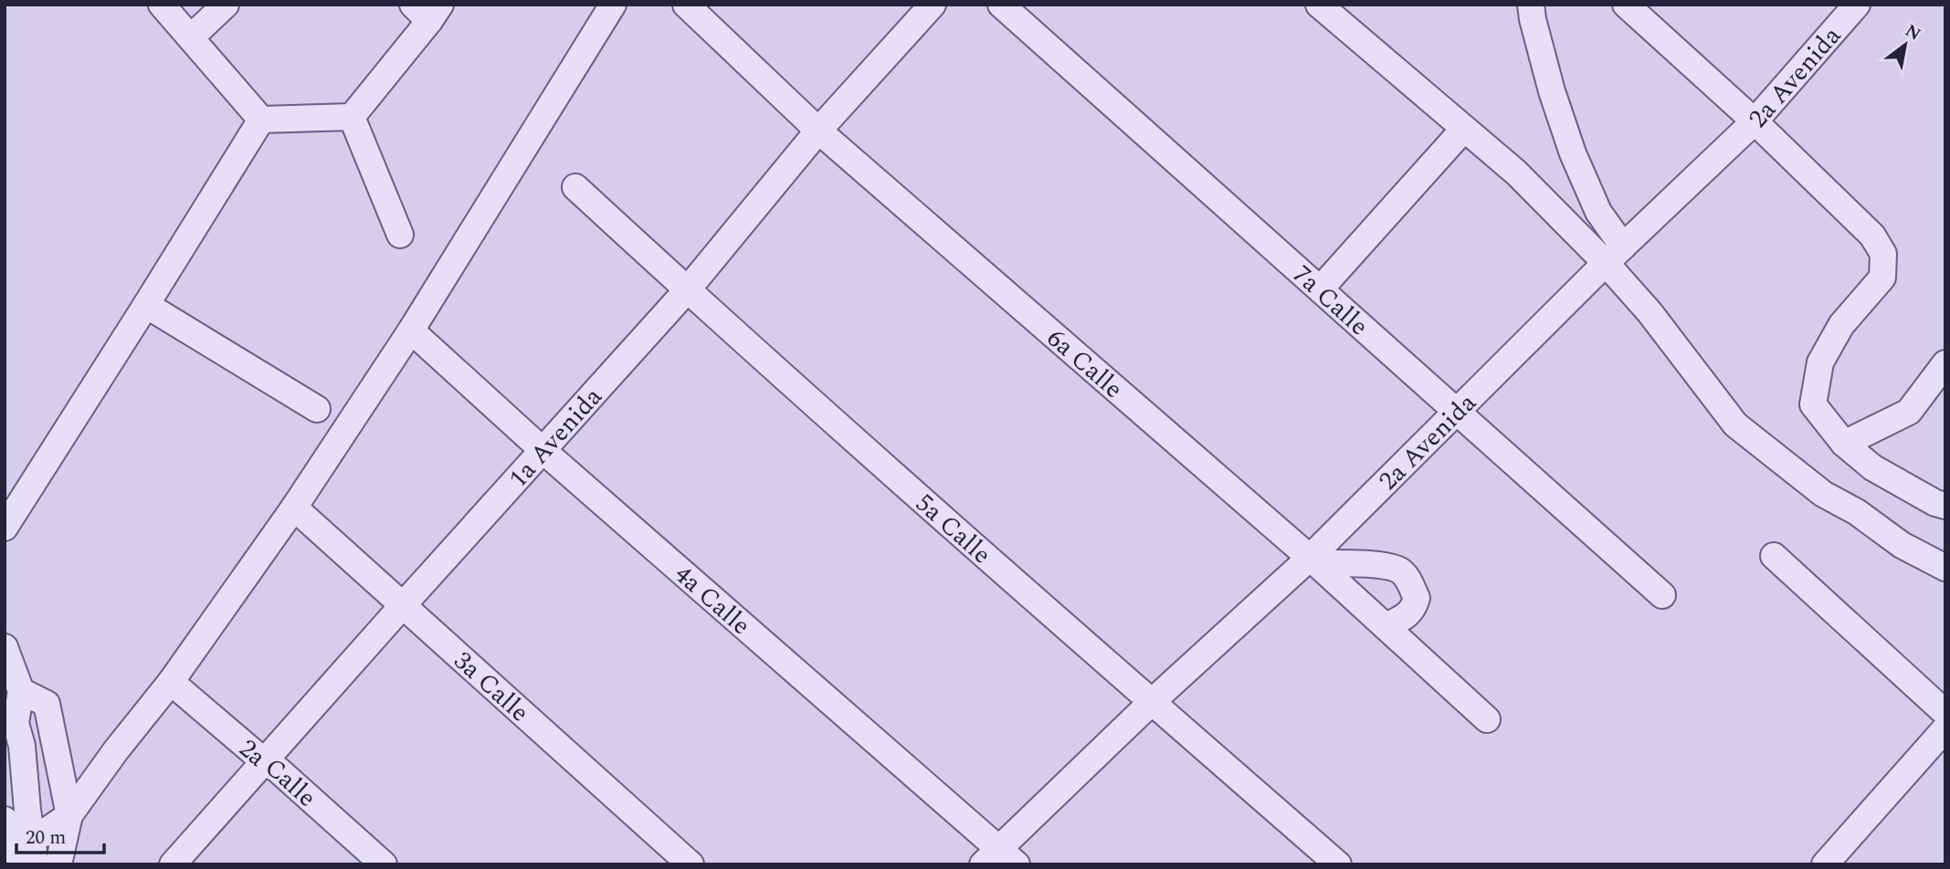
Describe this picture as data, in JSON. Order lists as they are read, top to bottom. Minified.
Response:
{"streets":{"street":["2a Avenida","7a Calle","6a Calle","1a Avenida","5a Calle","4a Calle","3a Calle","2a Calle"]},"crossings":[["2a Avenida","7a Calle"],["2a Avenida","6a Calle"],["2a Avenida","5a Calle"],["2a Avenida","4a Calle"],["6a Calle","1a Avenida"],["1a Avenida","5a Calle"],["1a Avenida","4a Calle"],["1a Avenida","3a Calle"],["1a Avenida","2a Calle"]],"scale_bar":"20 m","north":"top right"}
